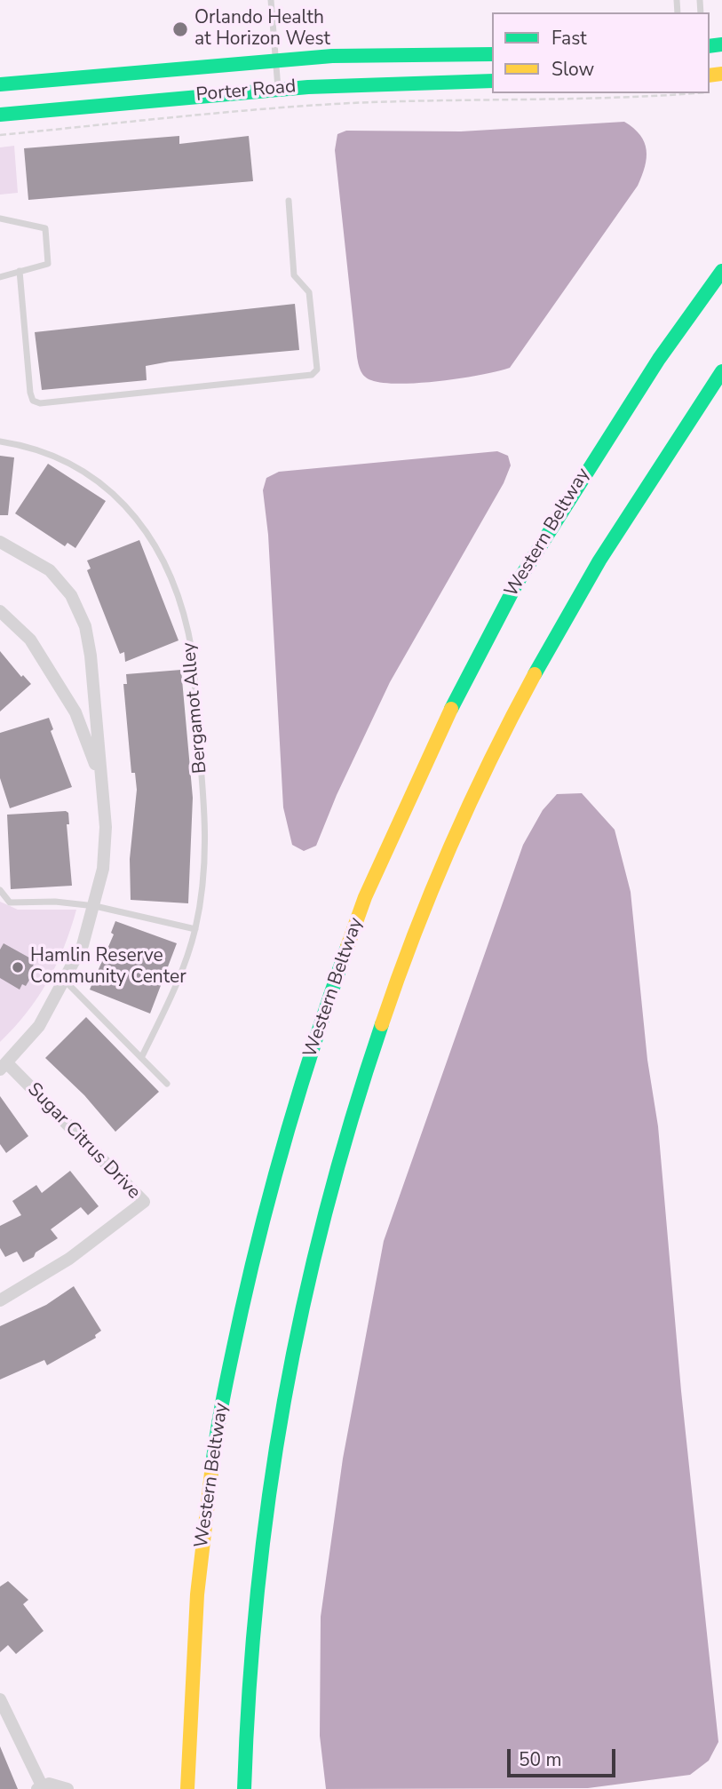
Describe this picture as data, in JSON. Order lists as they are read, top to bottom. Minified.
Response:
{"streets":{"main road":["Porter Road","Western Beltway"],"street":["Sugar Citrus Drive"],"lane":["Bergamot Alley"]},"places":["Orlando Health at Horizon West","Hamlin Reserve Community Center"],"legend":["Fast","Slow"],"scale_bar":"50 m"}
